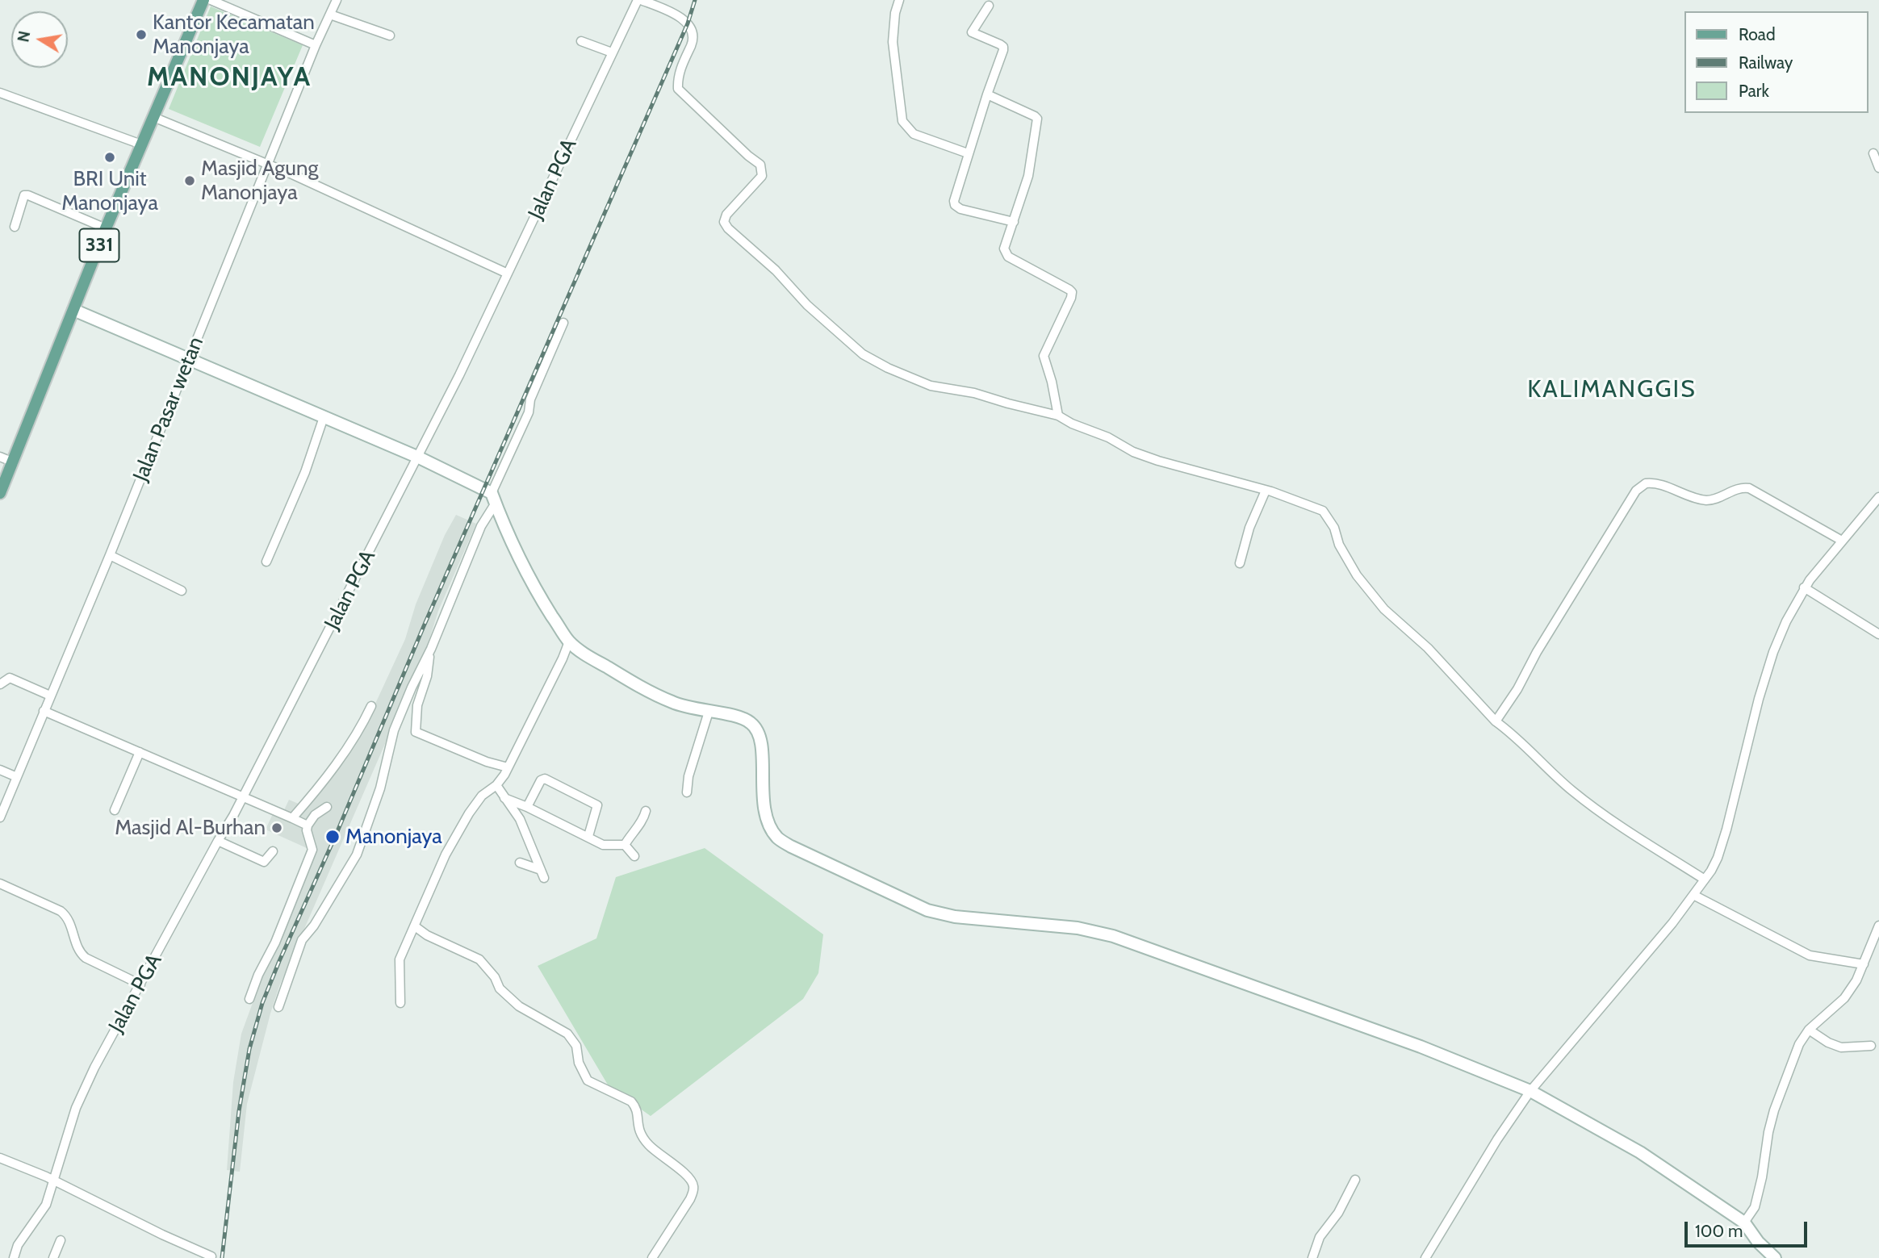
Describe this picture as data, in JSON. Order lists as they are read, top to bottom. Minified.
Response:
{"streets":{"main road":["331"],"street":["Jalan PGA","Jalan Pasar wetan"]},"districts":["MANONJAYA","KALIMANGGIS"],"places":["Kantor Kecamatan Manonjaya","BRI Unit Manonjaya","Masjid Agung Manonjaya","Masjid Al-Burhan","Manonjaya"],"legend":["Road","Railway","Park"],"scale_bar":"100 m","north":"left"}
